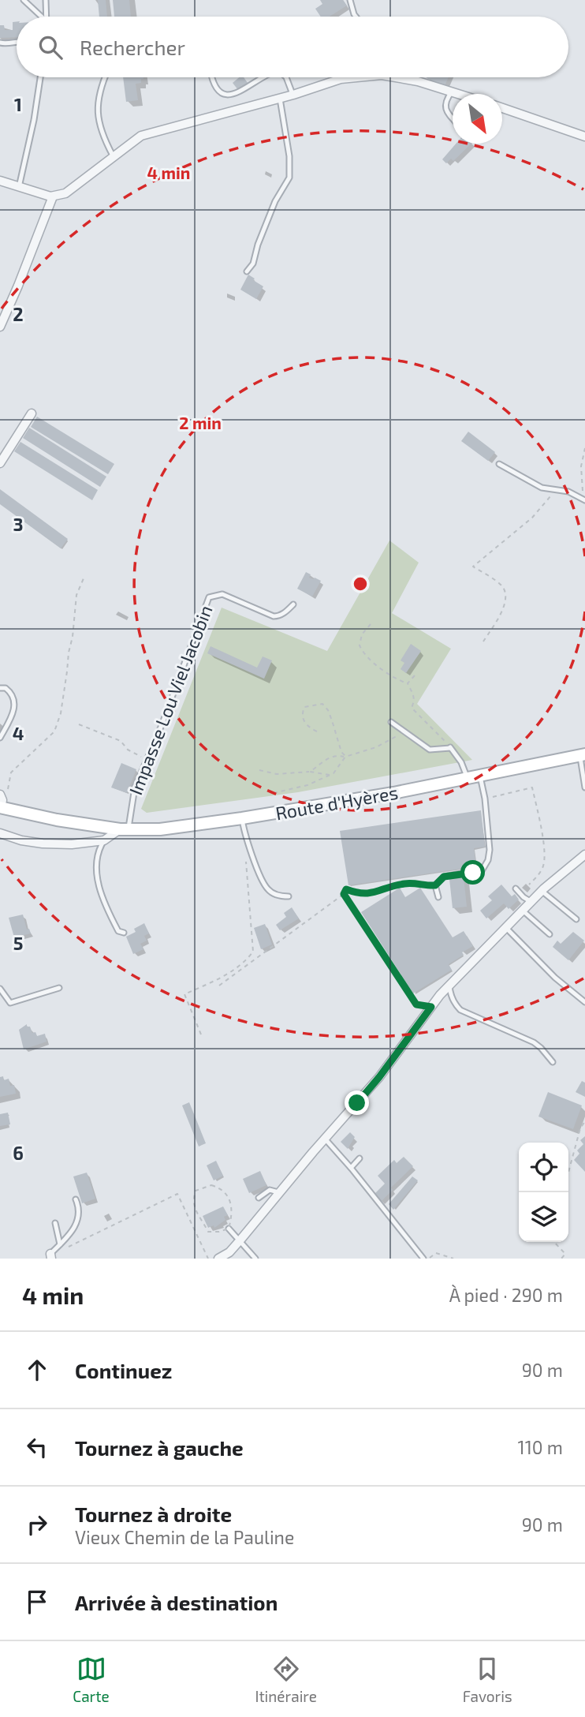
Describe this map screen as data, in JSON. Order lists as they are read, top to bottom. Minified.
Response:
{"streets":{"main road":["Route d'Hyères"],"lane":["Impasse Lou Viel Jacobin"]},"crossings":[["Impasse Lou Viel Jacobin","Route d'Hyères"]],"north":"bottom right","page":{"search":"Rechercher","heading":["4 min","À pied · 290 m"],"list":[["Continuez","90 m"],["Tournez à gauche","110 m"],["Tournez à droite","Vieux Chemin de la Pauline","90 m"],"Arrivée à destination"],"nav":["Carte","Itinéraire","Favoris"]},"grid":{"rows":["1","2","3","4","5","6"]},"rings":["4 min","2 min"]}
